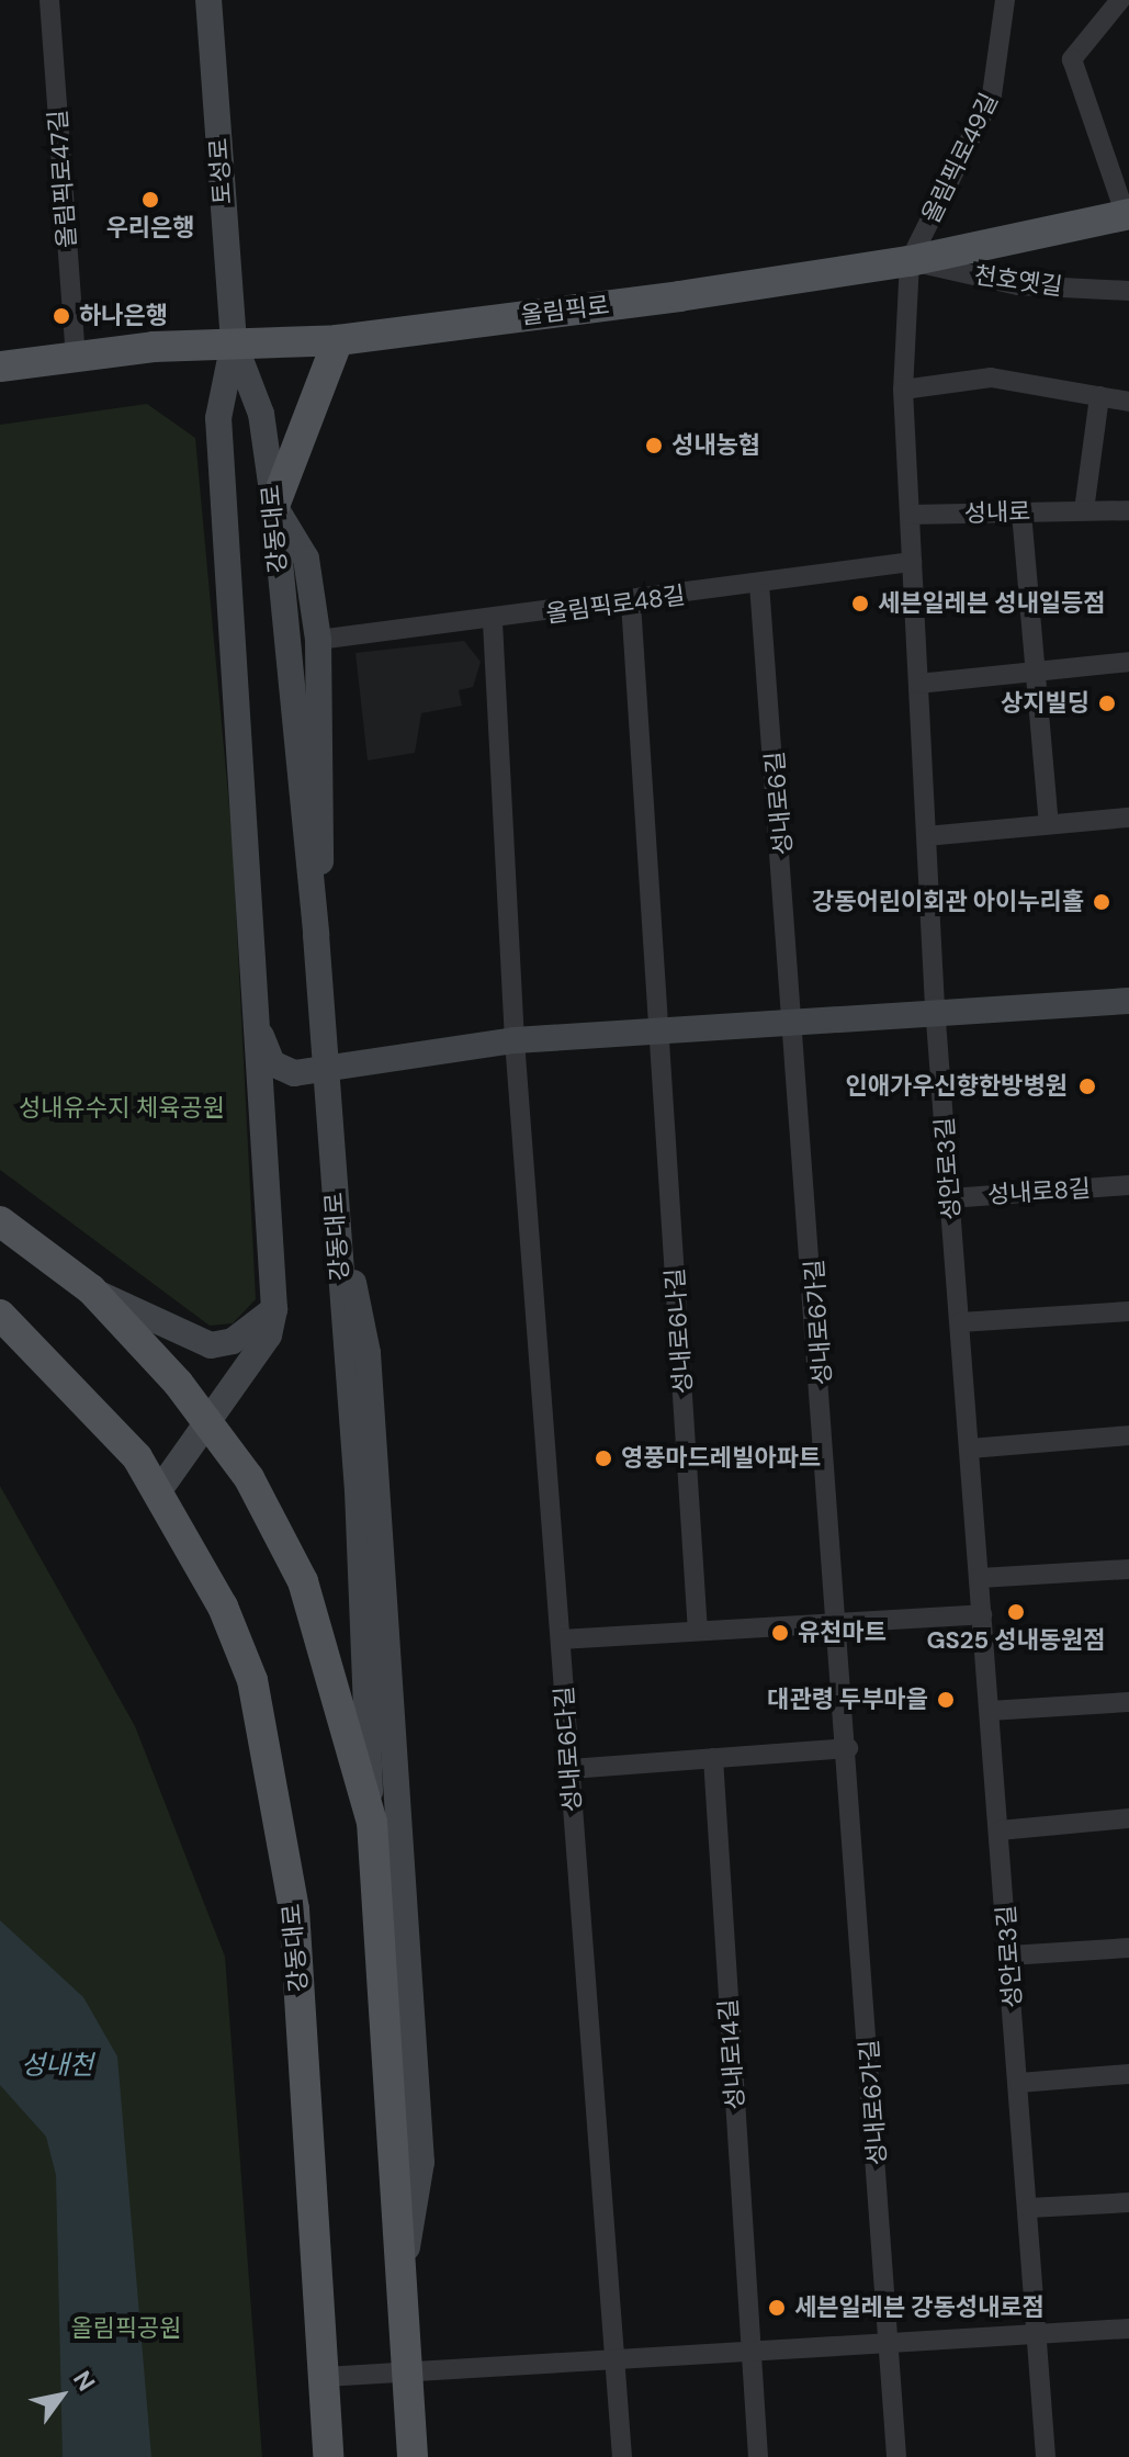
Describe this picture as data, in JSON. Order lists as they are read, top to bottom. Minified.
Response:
{"streets":{"main road":["토성로","올림픽로","강동대로"],"street":["올림픽로49길","올림픽로47길","천호옛길","성내로","올림픽로48길","성내로6길","성안로3길","성내로8길","성내로6가길","성내로6나길","성내로6다길","성내로14길"]},"crossings":[["올림픽로49길","천호옛길"],["올림픽로49길","올림픽로"],["토성로","올림픽로"],["토성로","강동대로"],["올림픽로47길","올림픽로"],["천호옛길","올림픽로"],["올림픽로","강동대로"],["올림픽로48길","성내로6길"],["성내로6길","성내로6가길"],["성안로3길","성내로8길"]],"water":["성내천"],"parks":["성내유수지 체육공원","올림픽공원"],"places":["우리은행","하나은행","성내농협","세븐일레븐 성내일등점","상지빌딩","강동어린이회관 아이누리홀","인애가우신향한방병원","영풍마드레빌아파트","GS25 성내동원점","유천마트","대관령 두부마을","세븐일레븐 강동성내로점"],"north":"top right"}
